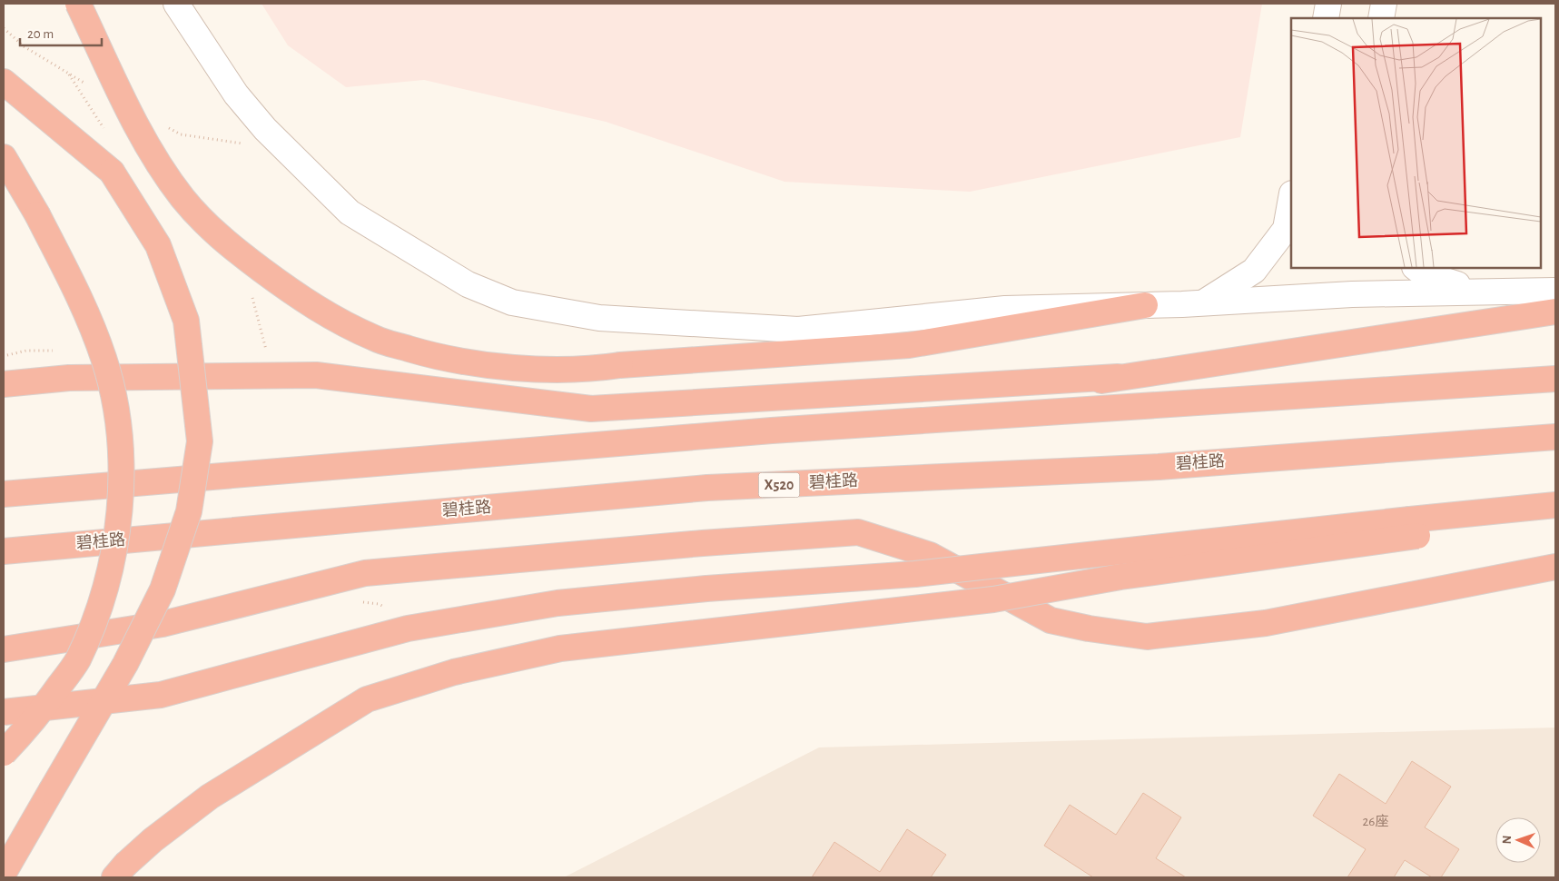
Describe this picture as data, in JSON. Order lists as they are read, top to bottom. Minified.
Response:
{"streets":{"highway":["碧桂路","X520"]},"house_numbers":["26座"],"scale_bar":"20 m","north":"left"}
